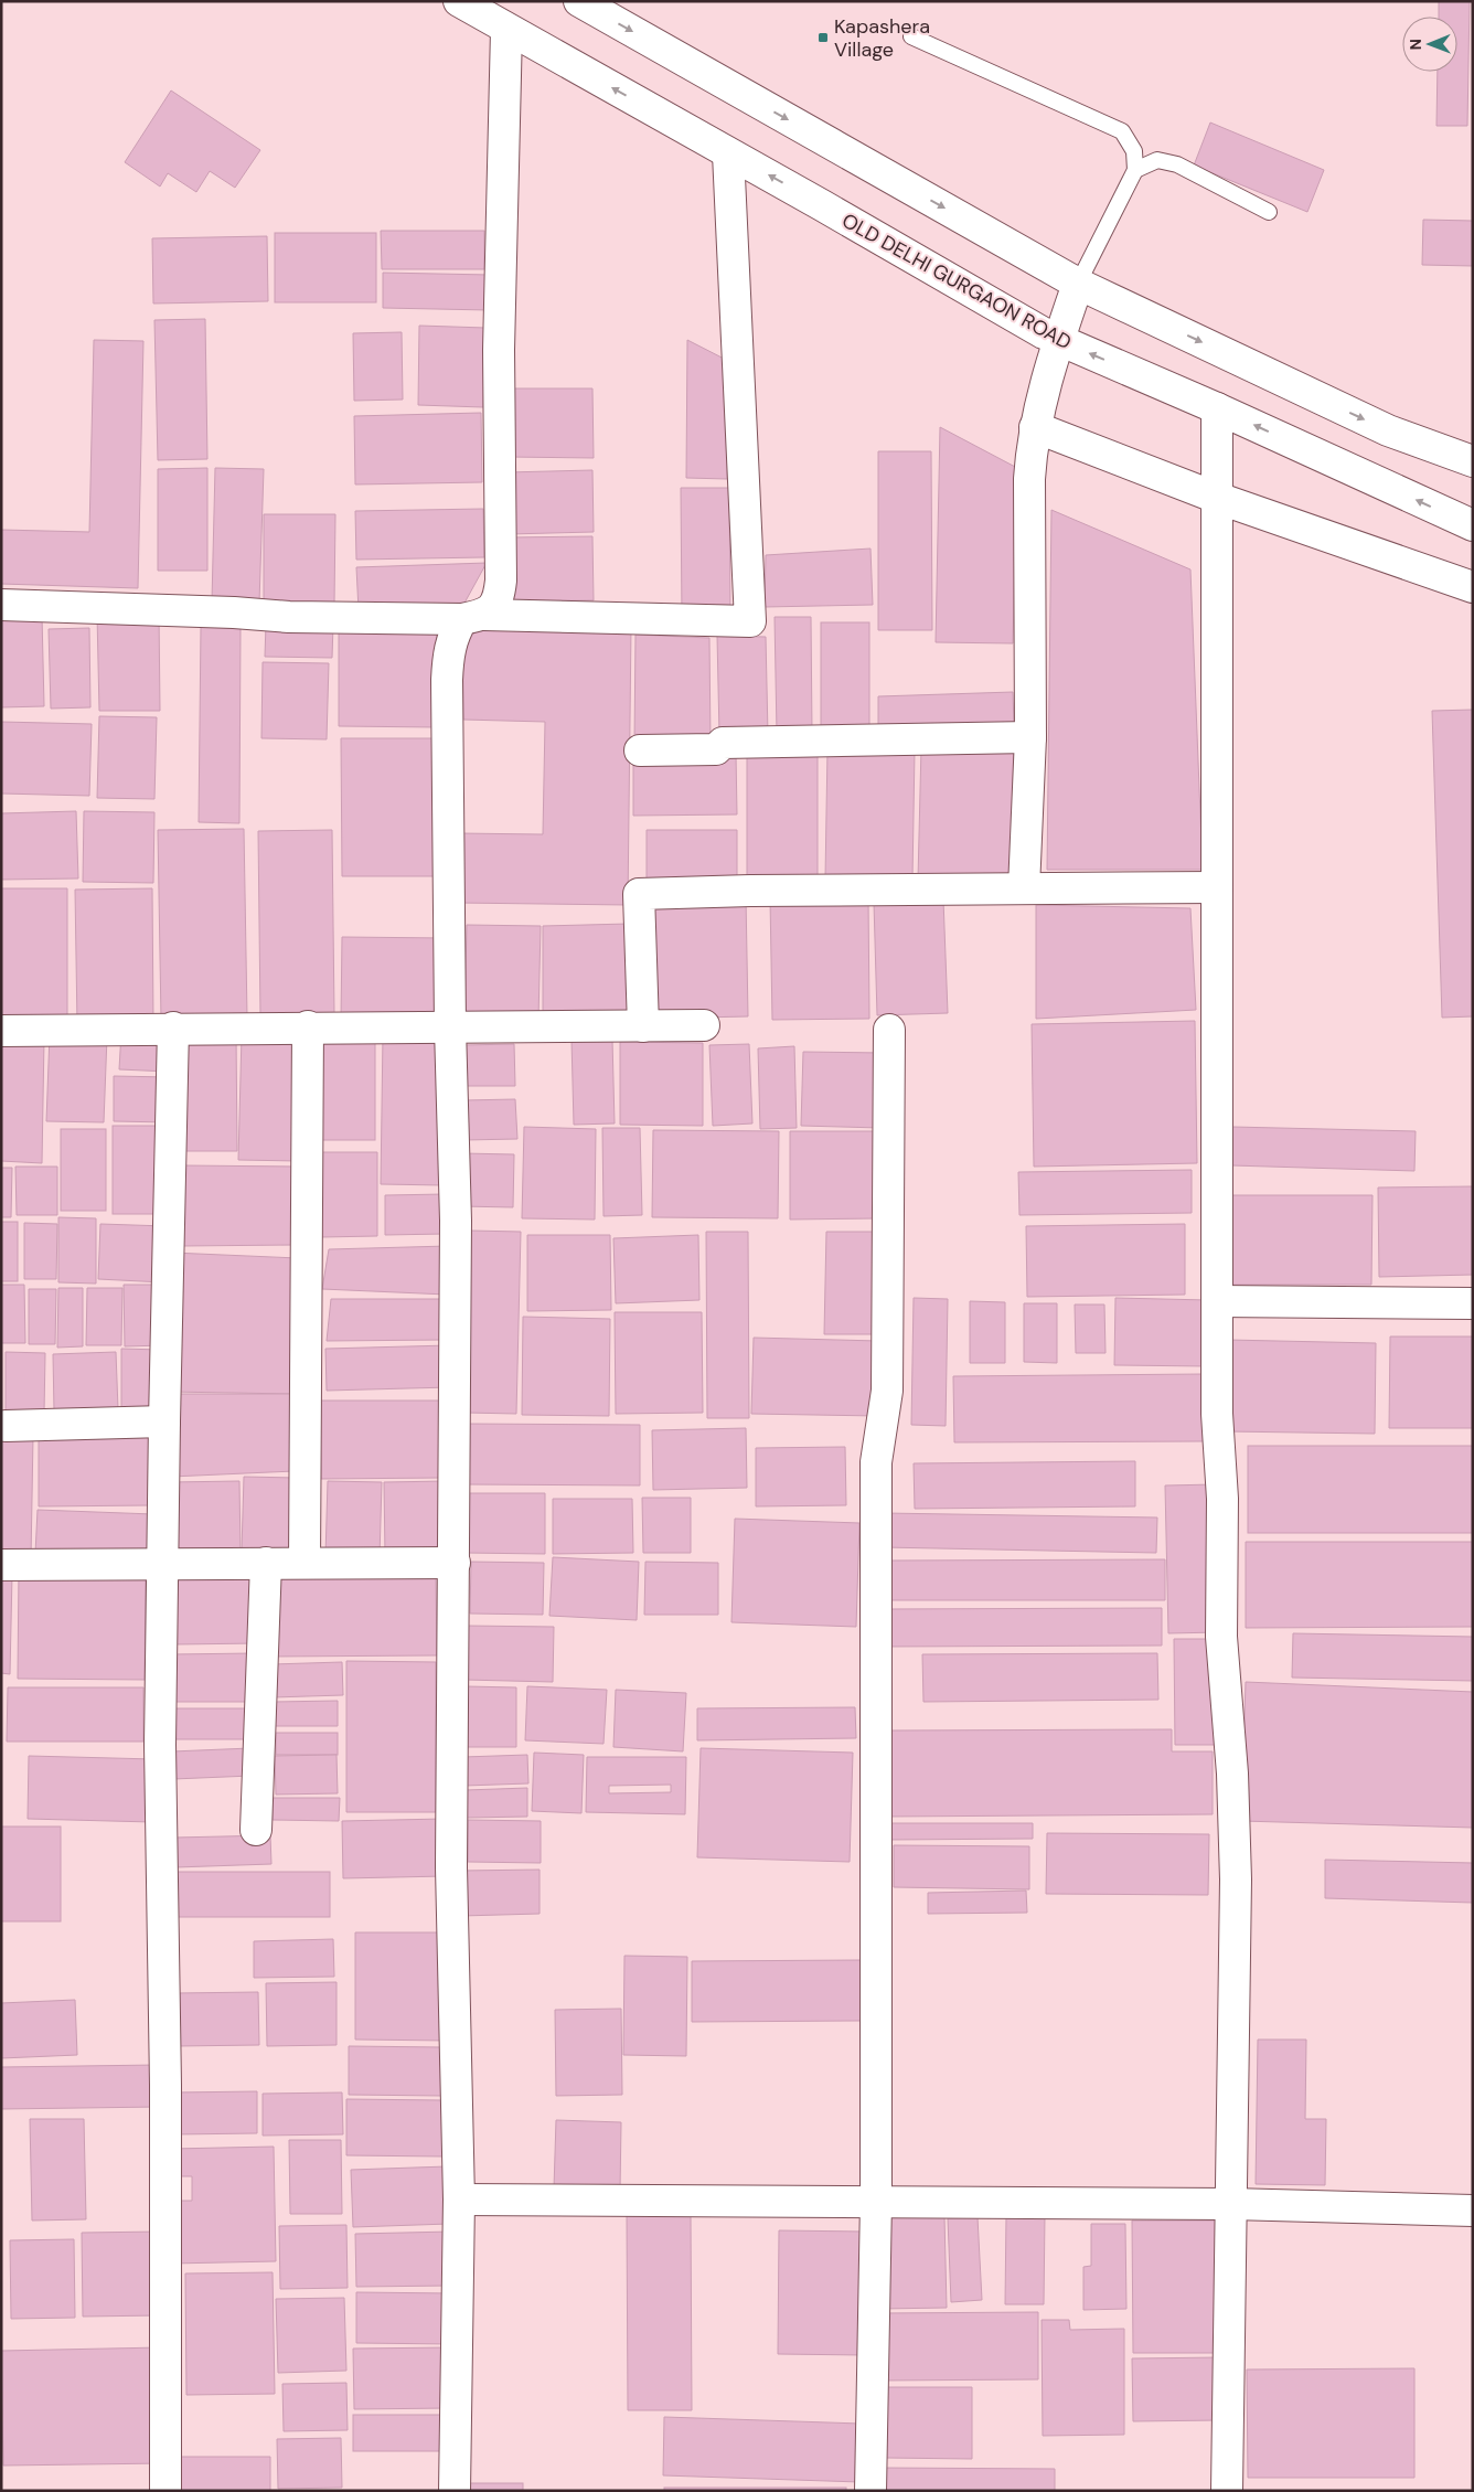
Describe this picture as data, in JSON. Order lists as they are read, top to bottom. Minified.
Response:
{"streets":{"street":["OLD DELHI GURGAON ROAD"]},"places":{"transit":["Kapashera Village"]},"north":"left"}
